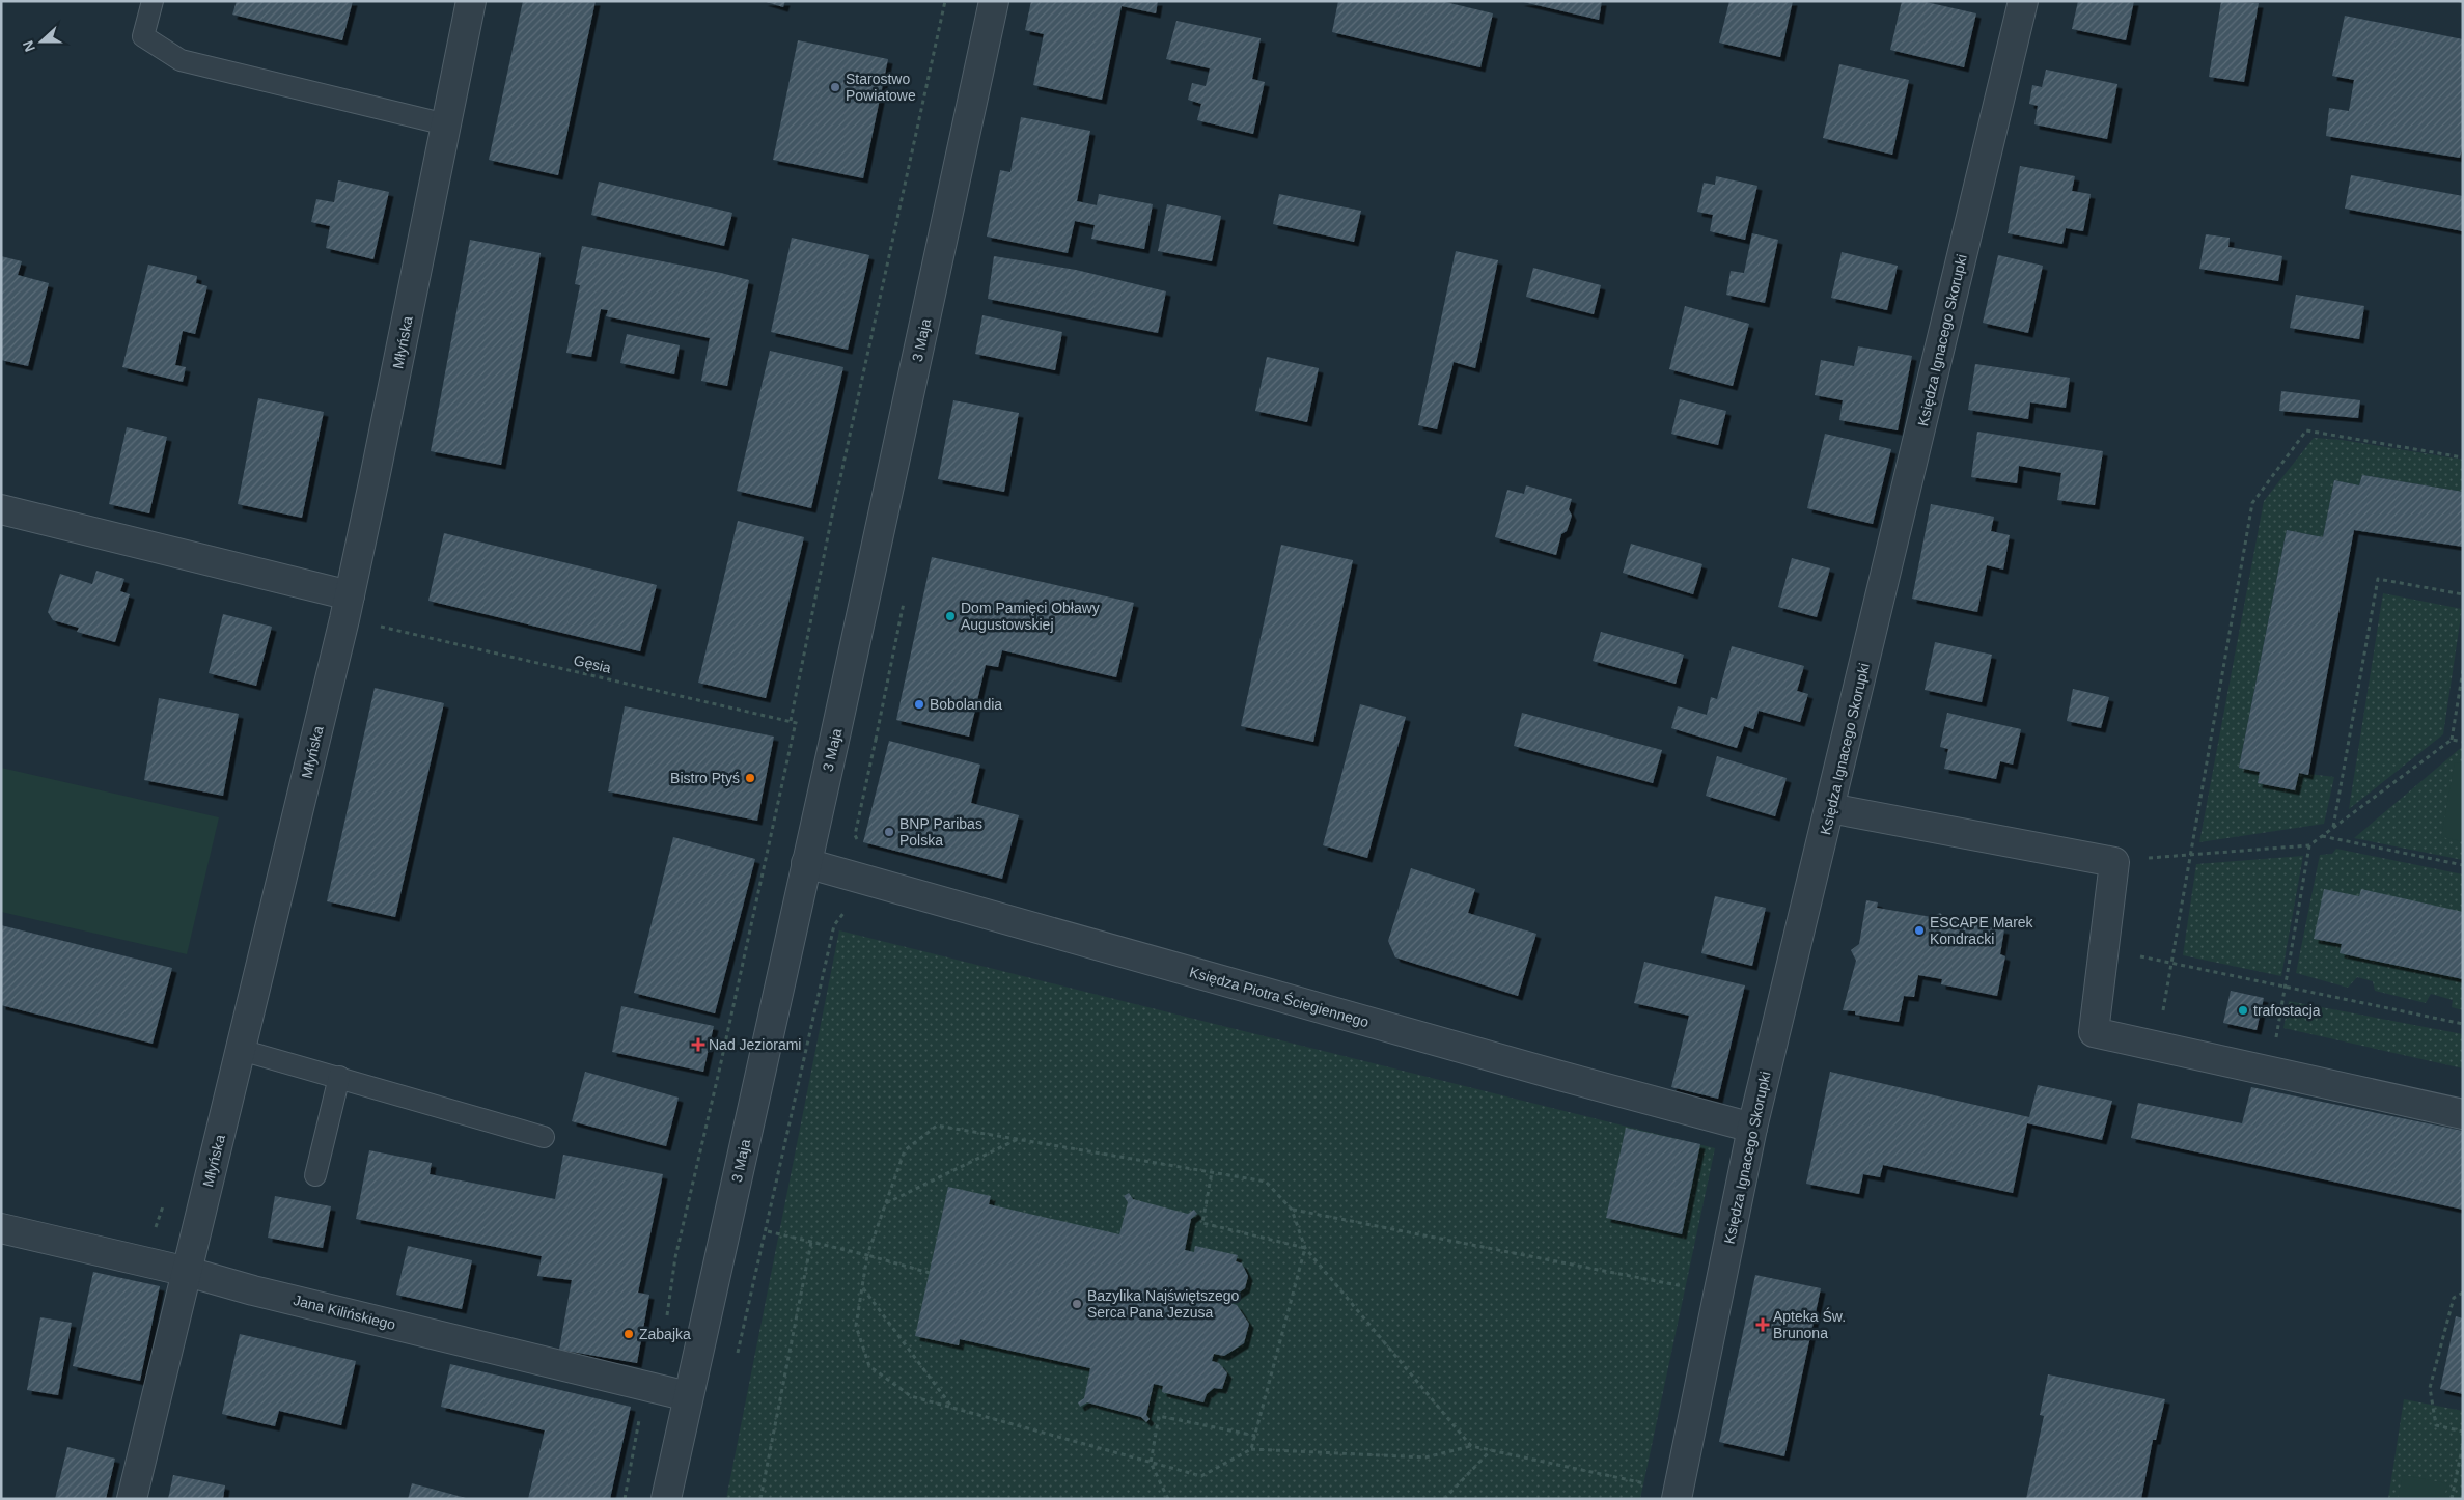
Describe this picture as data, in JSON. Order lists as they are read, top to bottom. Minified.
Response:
{"streets":{"street":["3 Maja","Księdza Ignacego Skorupki","Młyńska","Księdza Piotra Ściegiennego","Jana Kilińskiego"],"path":["Gęsia"]},"crossings":[["3 Maja","Gęsia"],["3 Maja","Księdza Piotra Ściegiennego"],["3 Maja","Jana Kilińskiego"],["Księdza Ignacego Skorupki","Księdza Piotra Ściegiennego"],["Młyńska","Gęsia"],["Młyńska","Jana Kilińskiego"],["Gęsia","Księdza Piotra Ściegiennego"]],"places":{"other":["Starostwo Powiatowe","Dom Pamięci Obławy Augustowskiej","Bobolandia","Bistro Ptyś","BNP Paribas Polska","ESCAPE Marek Kondracki","trafostacja","Bazylika Najświętszego Serca Pana Jezusa","Zabajka"],"health":["Nad Jeziorami","Apteka Św. Brunona"]},"north":"left"}
